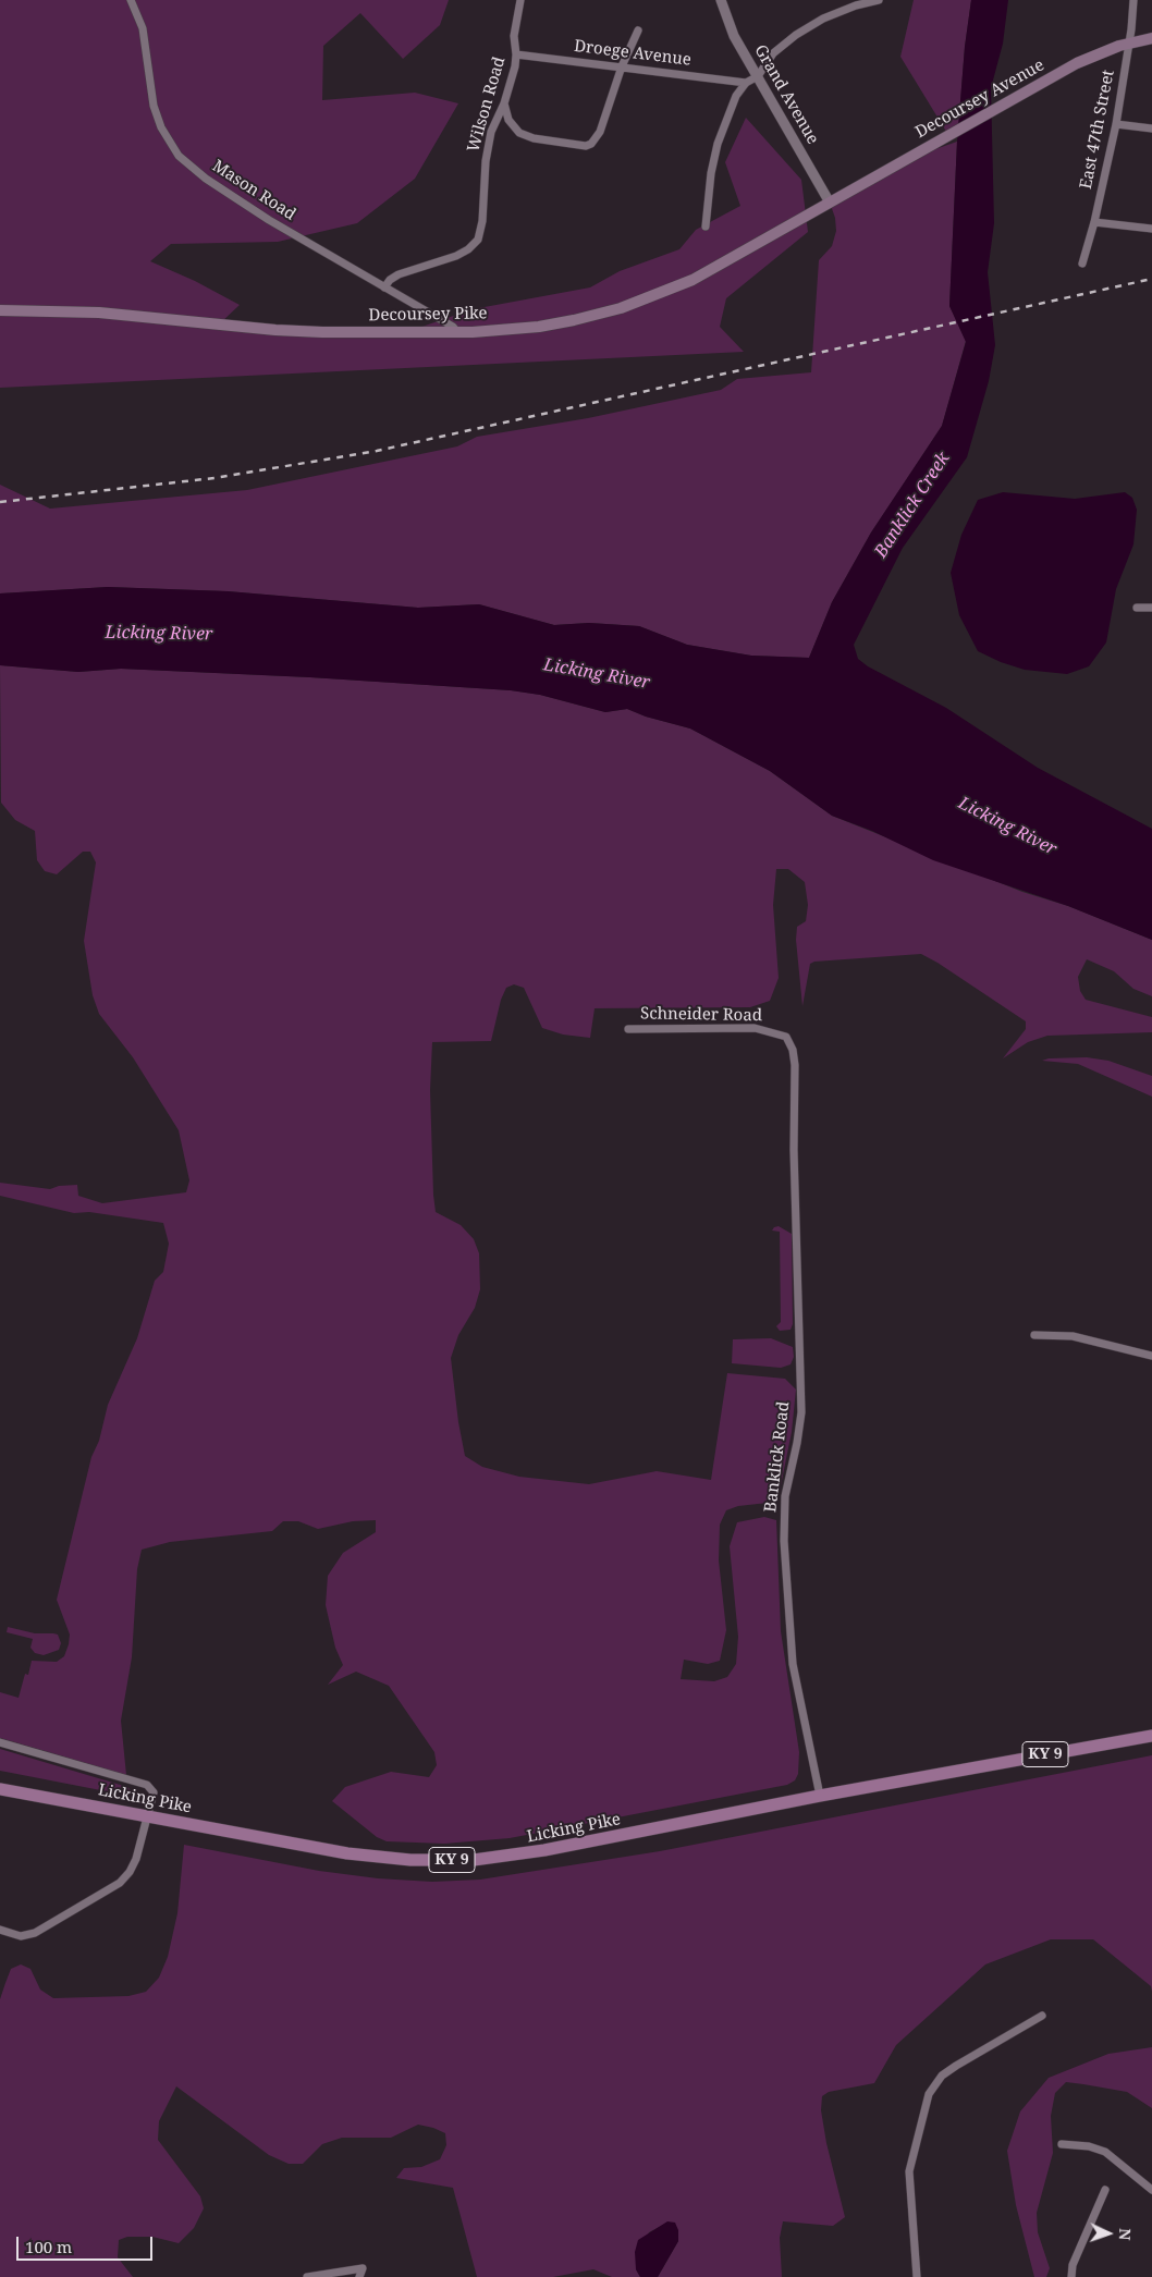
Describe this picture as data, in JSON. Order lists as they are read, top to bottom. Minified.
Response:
{"streets":{"main road":["Decoursey Avenue","Decoursey Pike","KY 9","Licking Pike"],"street":["Droege Avenue","Grand Avenue","Wilson Road","East 47th Street","Mason Road","Schneider Road","Banklick Road"]},"crossings":[["Droege Avenue","Wilson Road"],["Grand Avenue","Decoursey Avenue"],["Grand Avenue","Decoursey Pike"],["Decoursey Avenue","East 47th Street"],["Decoursey Avenue","Decoursey Pike"],["Wilson Road","Mason Road"],["Mason Road","Decoursey Pike"],["Schneider Road","Banklick Road"],["Banklick Road","Licking Pike"]],"water":["Banklick Creek","Licking River"],"scale_bar":"100 m","north":"right"}
